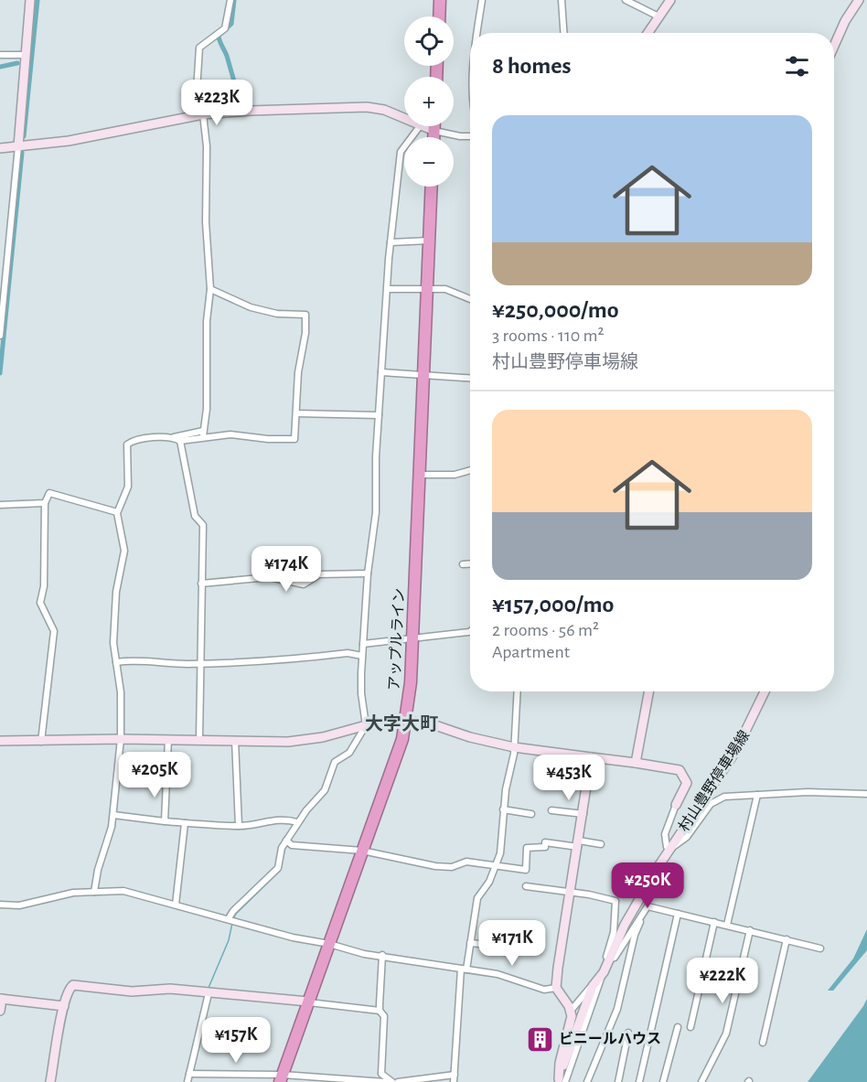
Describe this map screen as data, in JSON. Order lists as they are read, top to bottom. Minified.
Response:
{"streets":{"highway":["アップルライン"],"street":["村山豊野停車場線"]},"districts":["大字大町"],"places":{"building":["ビニールハウス"]},"page":{"map_buttons":["+","−"],"heading":"8 homes","price":["¥223K","¥174K","¥205K","¥453K","¥250K","¥171K","¥222K","¥157K"],"list":[{"name":"¥250,000/mo","note":"3 rooms · 110 m² · 村山豊野停車場線"},{"name":"¥157,000/mo","note":"2 rooms · 56 m² · Apartment"}]}}
